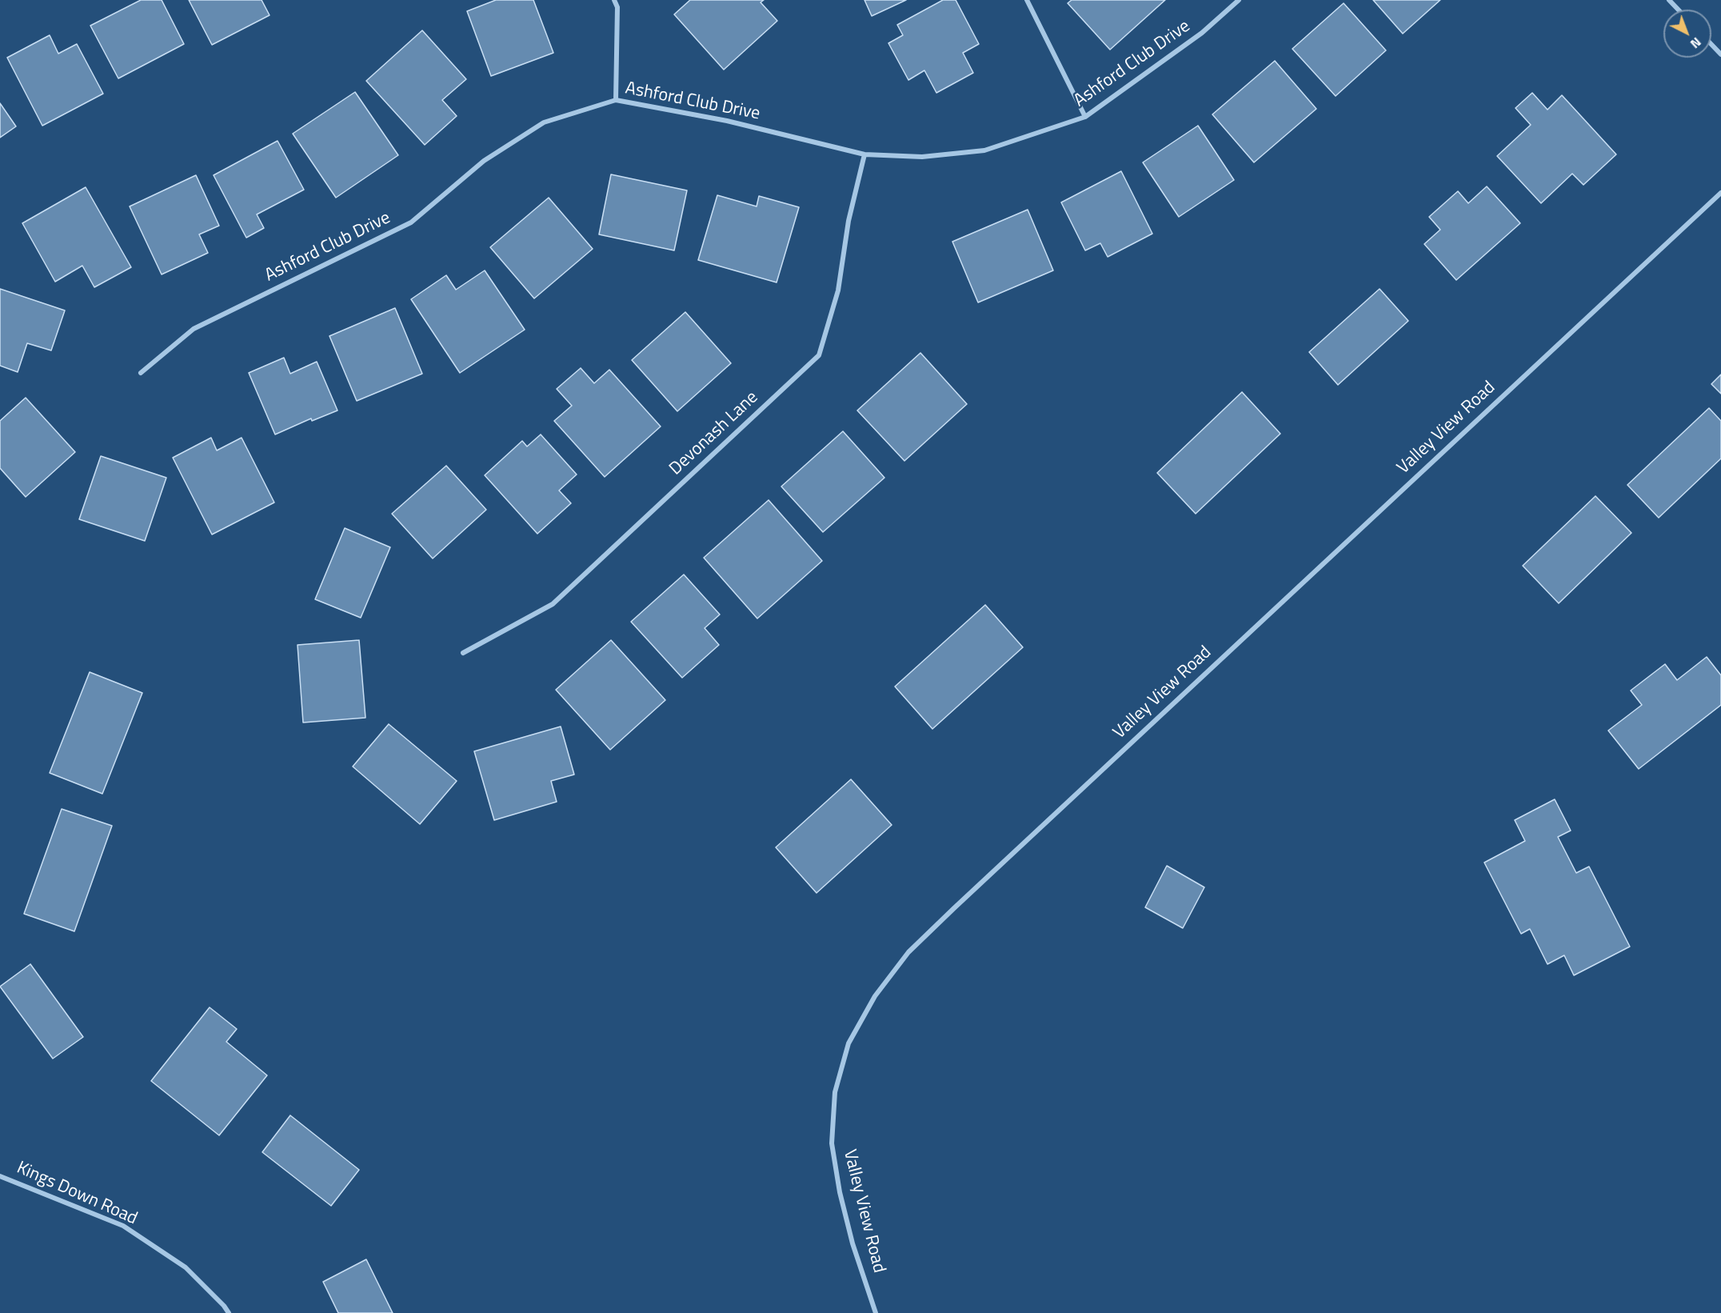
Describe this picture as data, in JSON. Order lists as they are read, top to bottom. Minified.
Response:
{"streets":{"street":["Ashford Club Drive","Valley View Road","Devonash Lane","Kings Down Road"]},"crossings":[["Ashford Club Drive","Devonash Lane"]],"north":"bottom right"}
